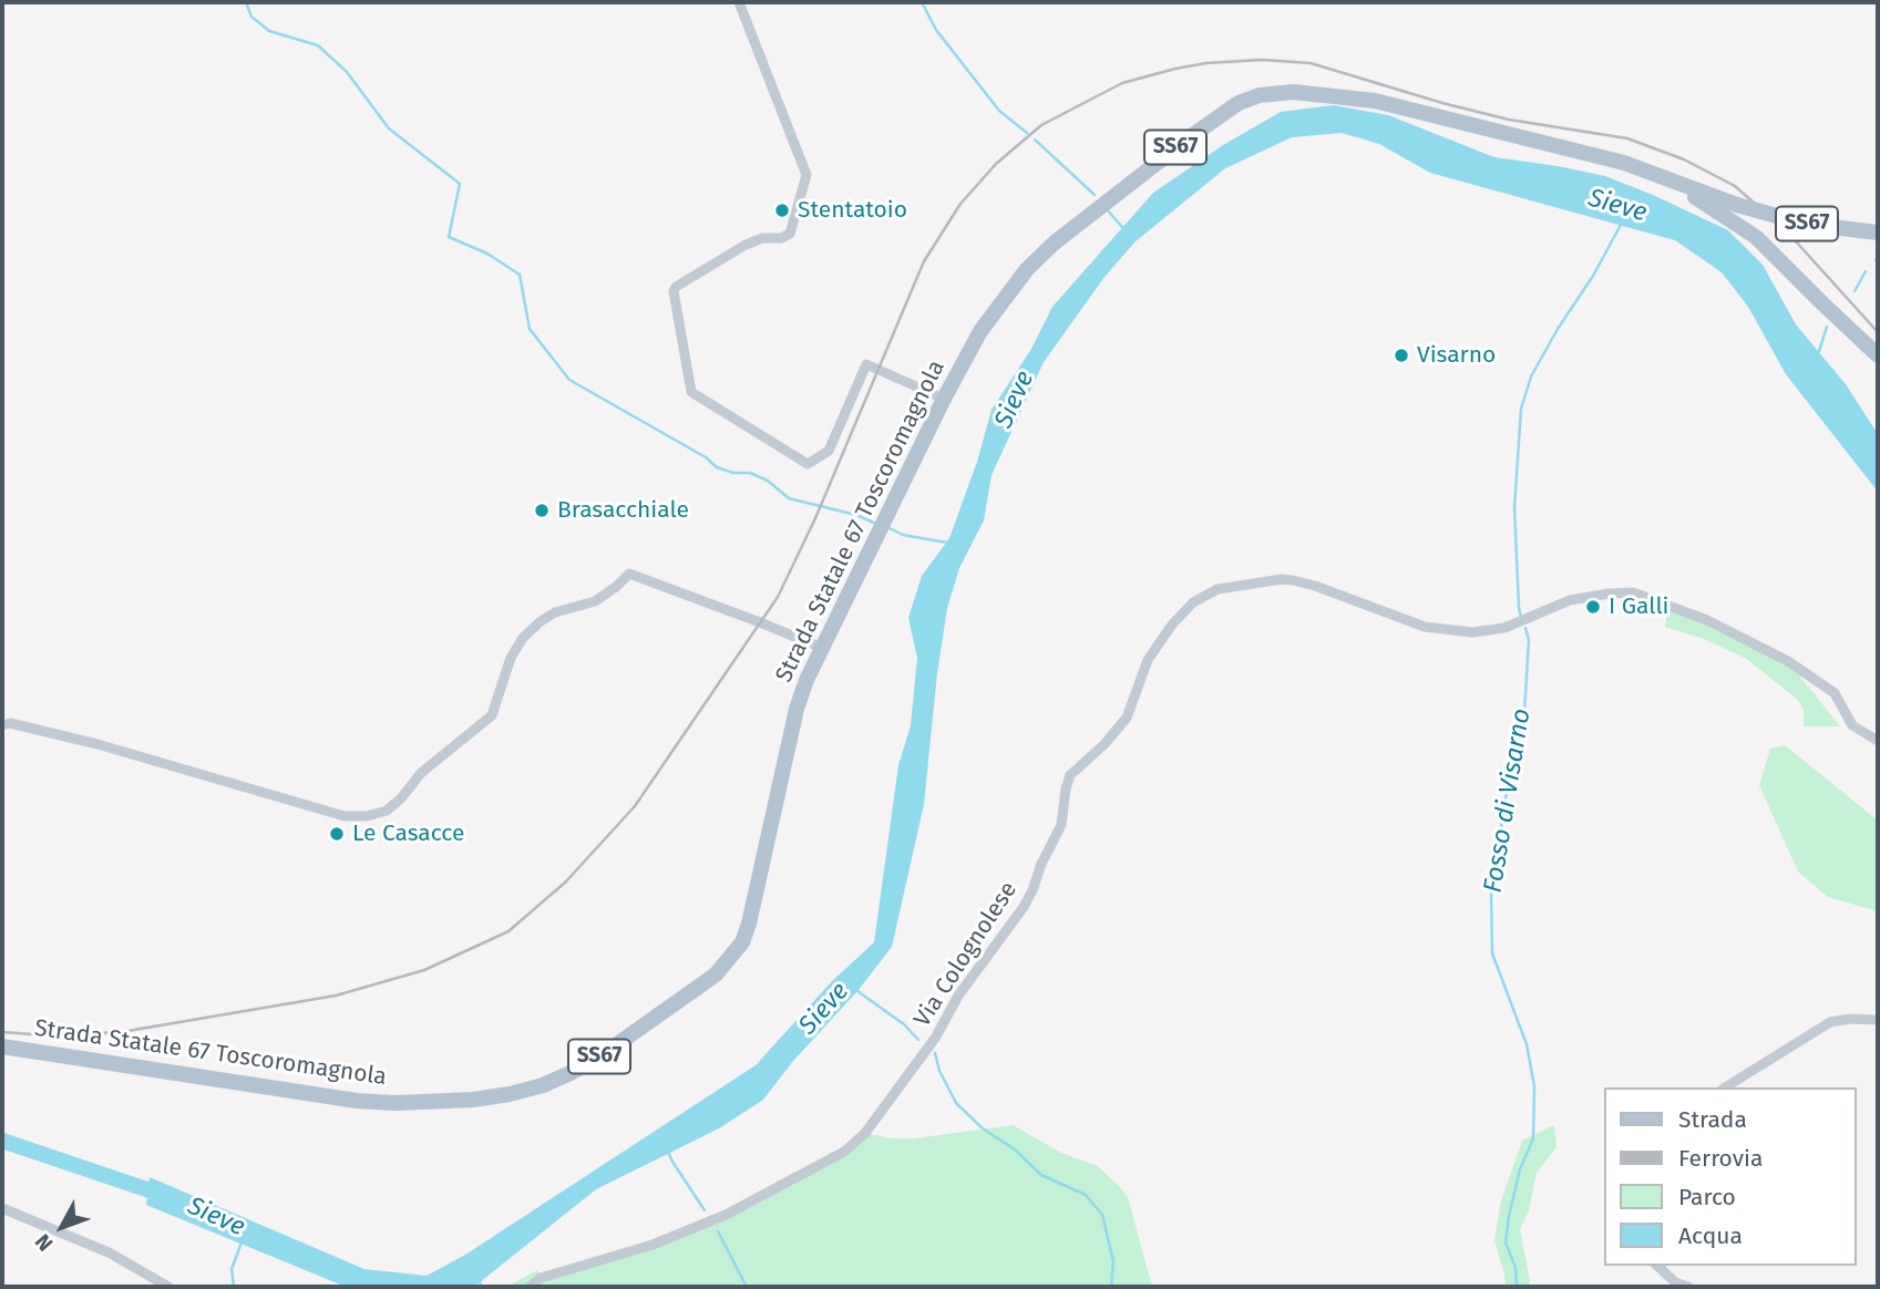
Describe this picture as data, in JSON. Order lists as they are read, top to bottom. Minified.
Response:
{"streets":{"main road":["SS67","Strada Statale 67 Toscoromagnola"],"street":["Via Colognolese"]},"water":["Sieve","Fosso di Visarno"],"places":["Stentatoio","Visarno","Brasacchiale","I Galli","Le Casacce"],"legend":["Strada","Ferrovia","Parco","Acqua"],"north":"bottom left"}
